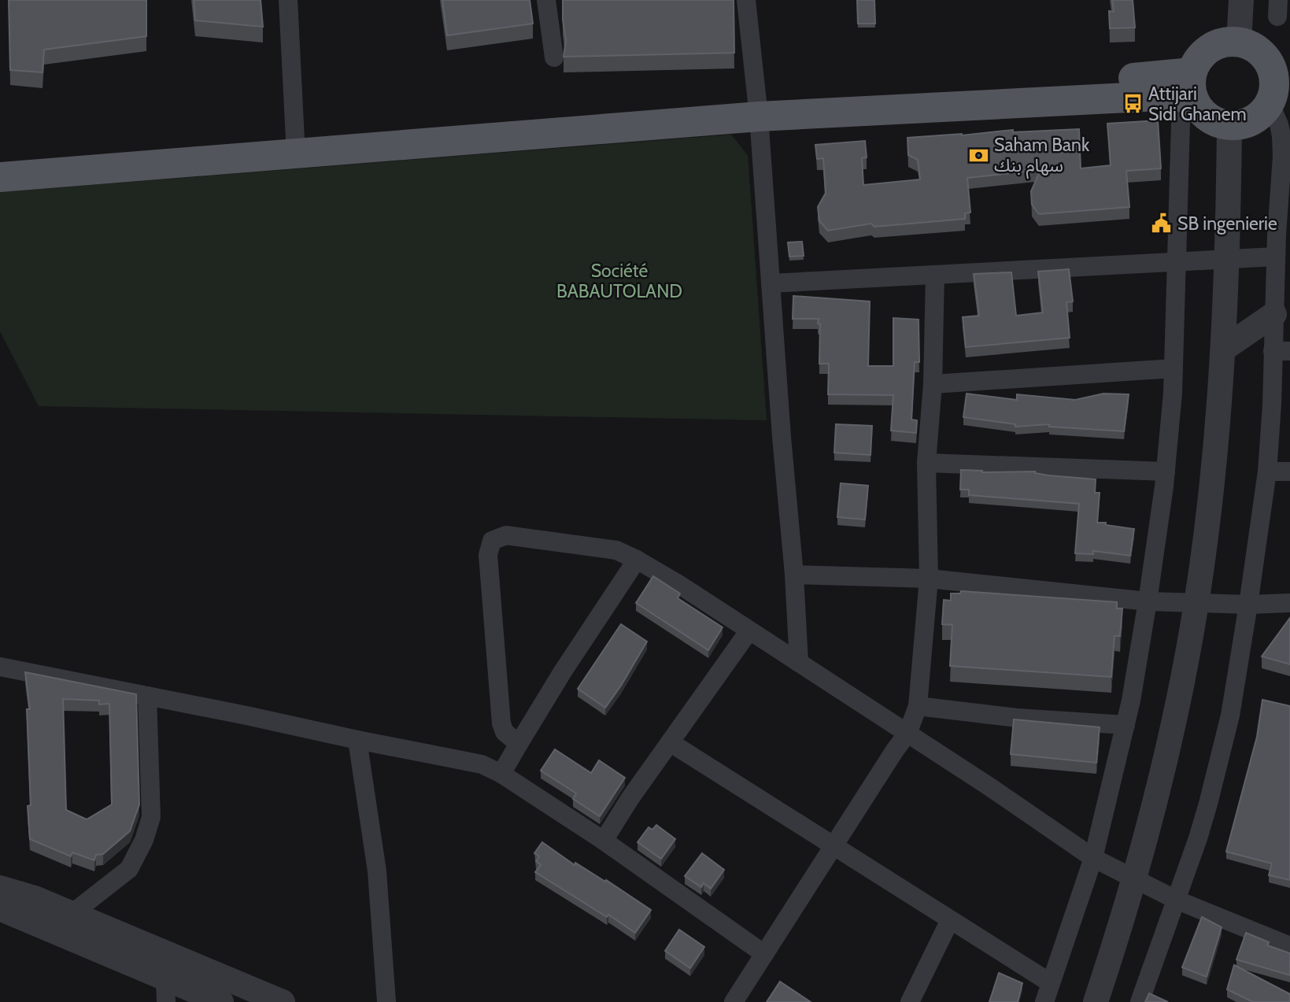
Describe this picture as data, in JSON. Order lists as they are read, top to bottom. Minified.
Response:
{"parks":["Société BABAUTOLAND"],"places":{"bus stop":["Attijari Sidi Ghanem"],"bank":["Saham Bank سهام بنك"],"public building":["SB ingenierie"]}}
